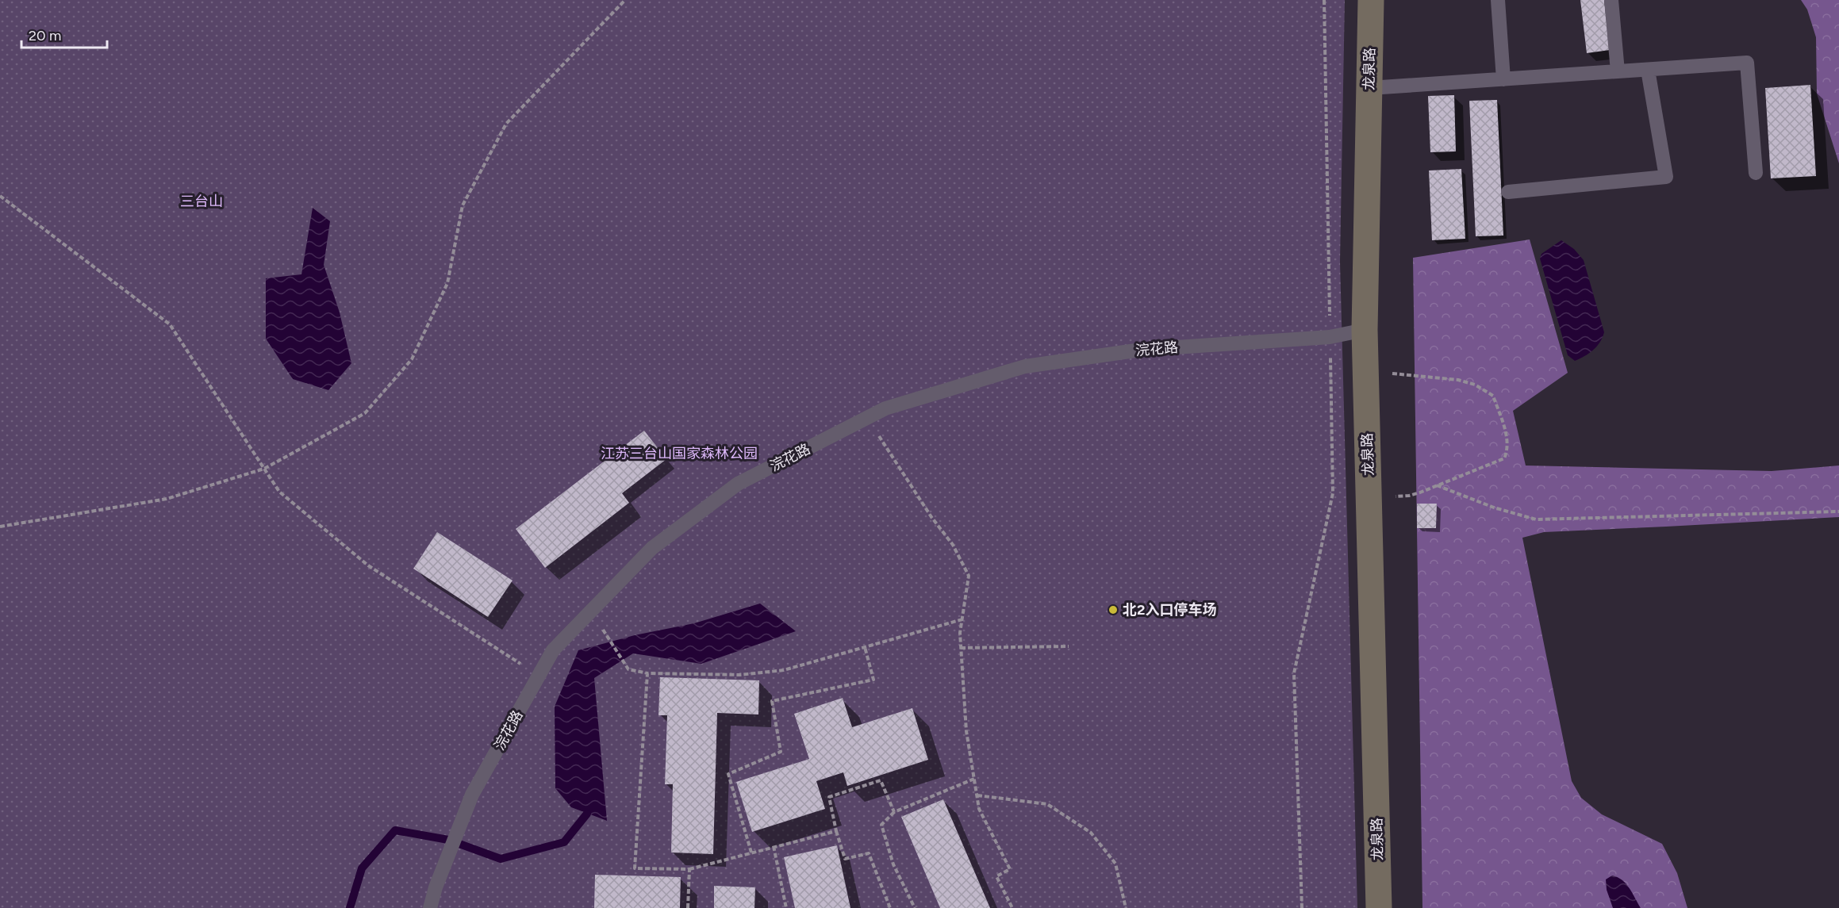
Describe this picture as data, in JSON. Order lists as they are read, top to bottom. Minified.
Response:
{"streets":{"street":["龙泉路"],"lane":["浣花路"]},"crossings":[["龙泉路","浣花路"]],"parks":["三台山","江苏三台山国家森林公园"],"places":["北2入口停车场"],"scale_bar":"20 m"}
